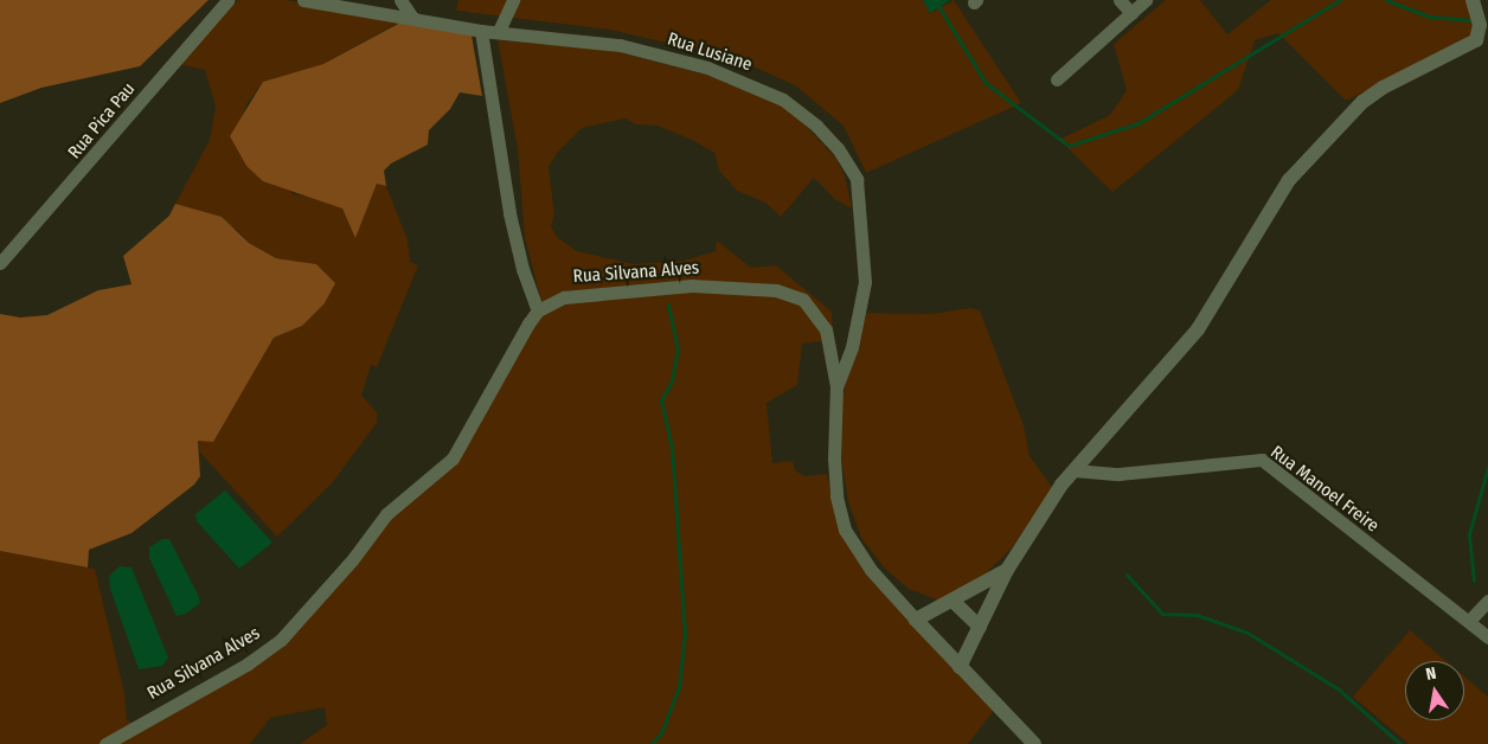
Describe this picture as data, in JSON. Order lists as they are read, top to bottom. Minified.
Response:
{"streets":{"street":["Rua Lusiane","Rua Pica Pau","Rua Silvana Alves","Rua Manoel Freire"]},"crossings":[["Rua Lusiane","Rua Silvana Alves"]],"north":"top"}
